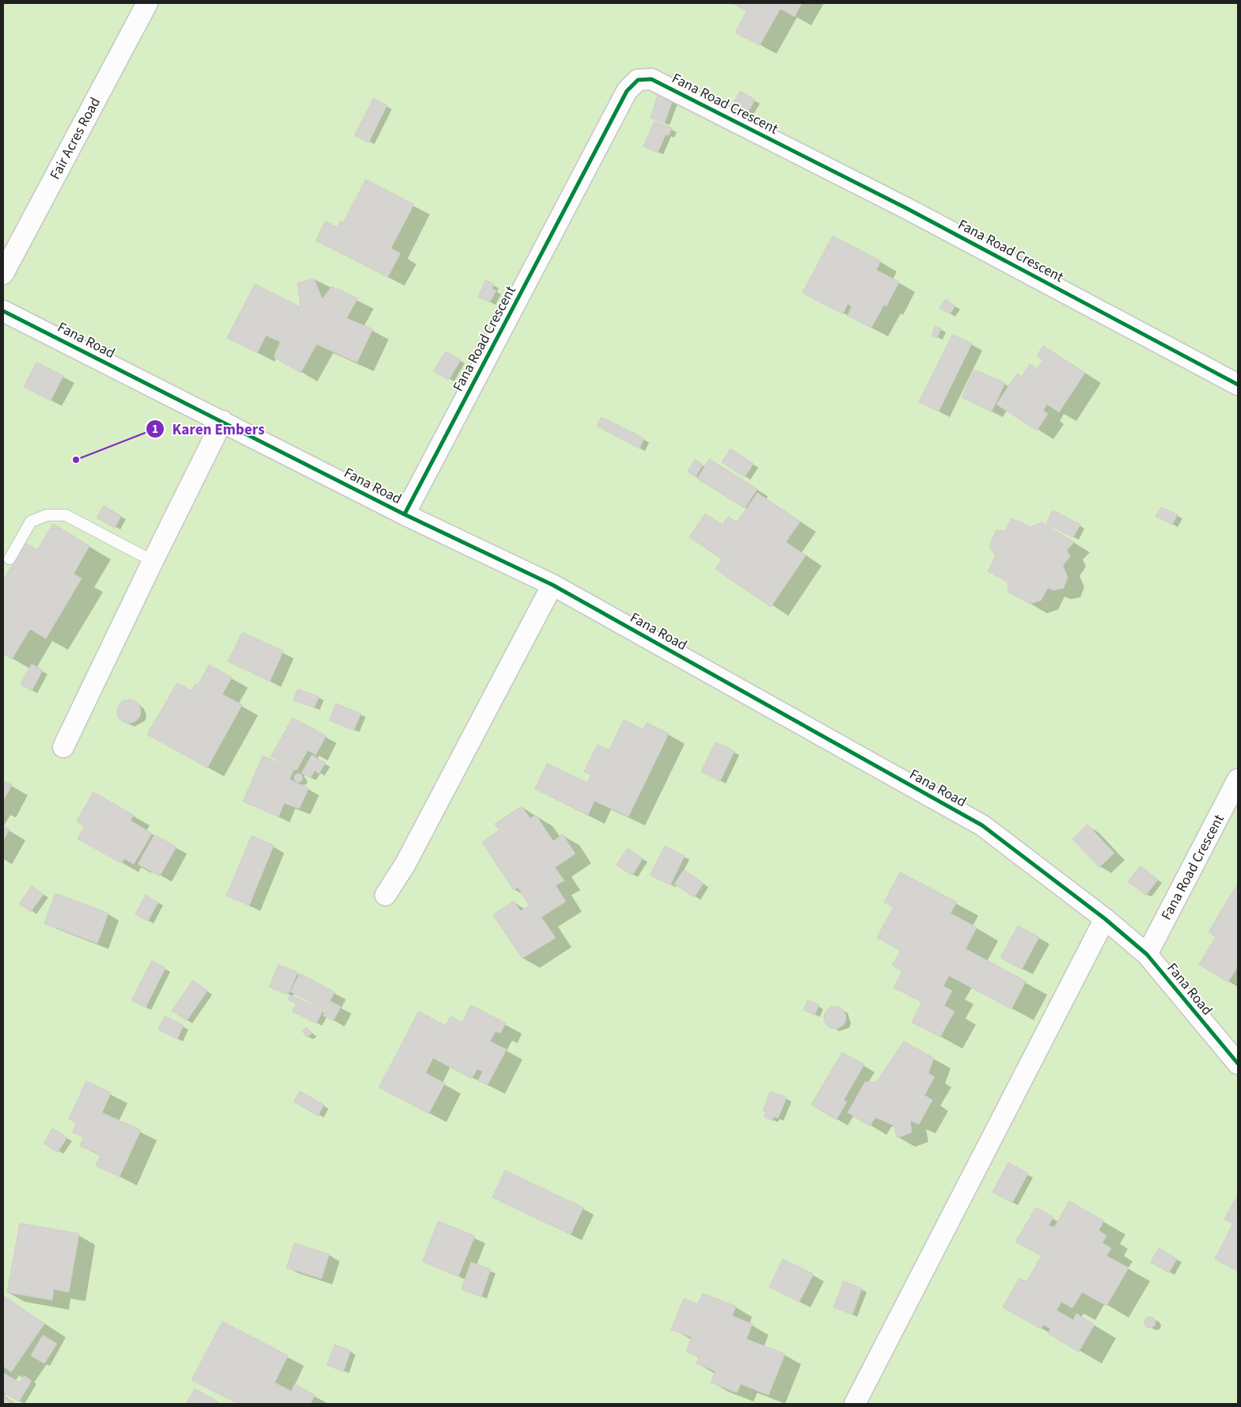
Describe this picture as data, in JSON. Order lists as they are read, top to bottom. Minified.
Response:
{"streets":{"street":["Fana Road Crescent","Fair Acres Road","Fana Road"]},"crossings":[["Fana Road Crescent","Fana Road"]],"places":["Karen Embers"]}
